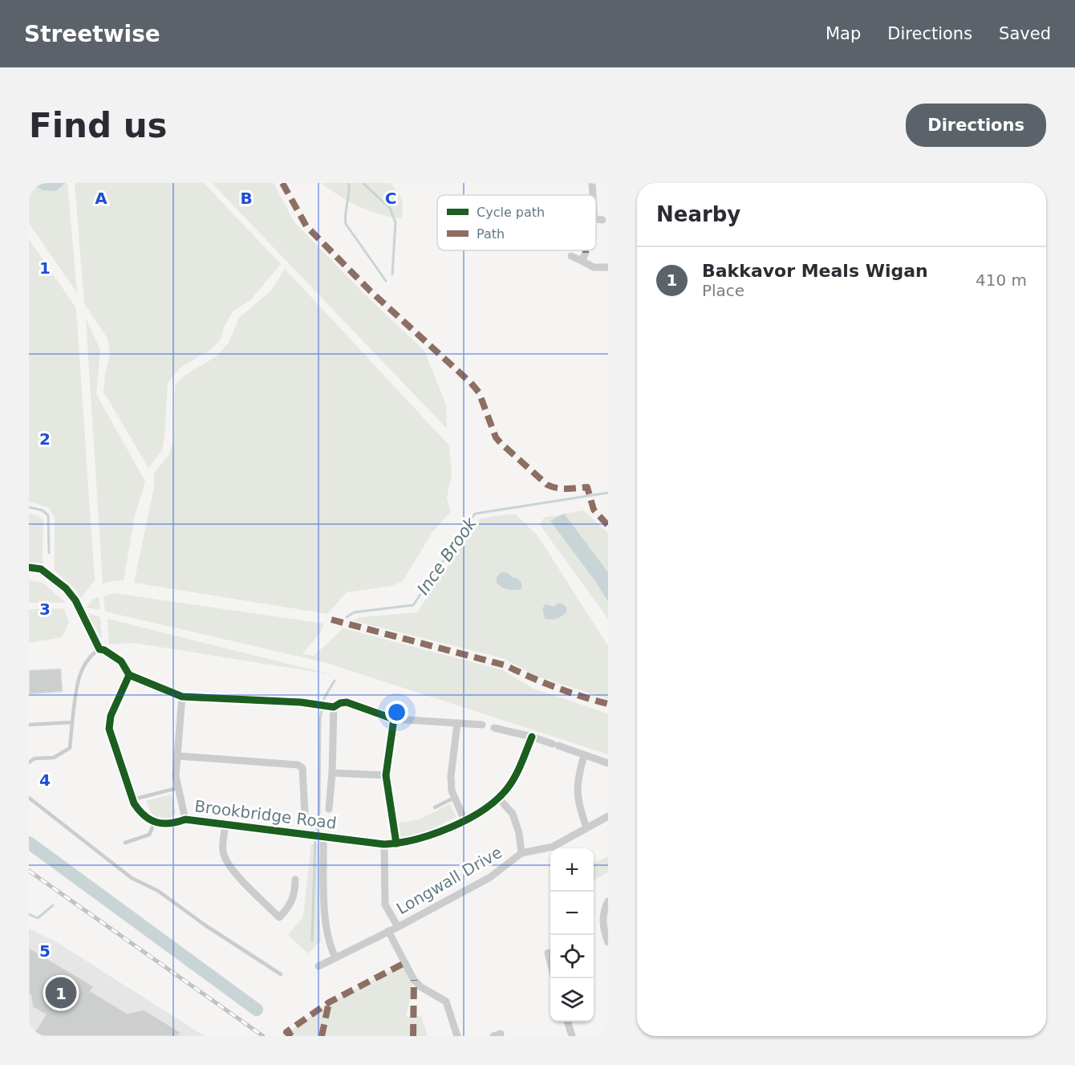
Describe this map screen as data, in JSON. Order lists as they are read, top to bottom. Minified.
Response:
{"streets":{"street":["Brookbridge Road","Longwall Drive"]},"crossings":[["Brookbridge Road","Longwall Drive"]],"water":["Ince Brook"],"legend":["Cycle path","Path"],"page":{"header":"Streetwise","nav":["Map","Directions","Saved"],"buttons":"Directions","title":"Find us","heading":"Nearby","list":[{"mark":"1","name":"Bakkavor Meals Wigan","note":"Place","value":"410 m"}],"map_buttons":["+","−"],"pins":"1"},"grid":{"columns":["A","B","C"],"rows":["1","2","3","4","5"]}}
